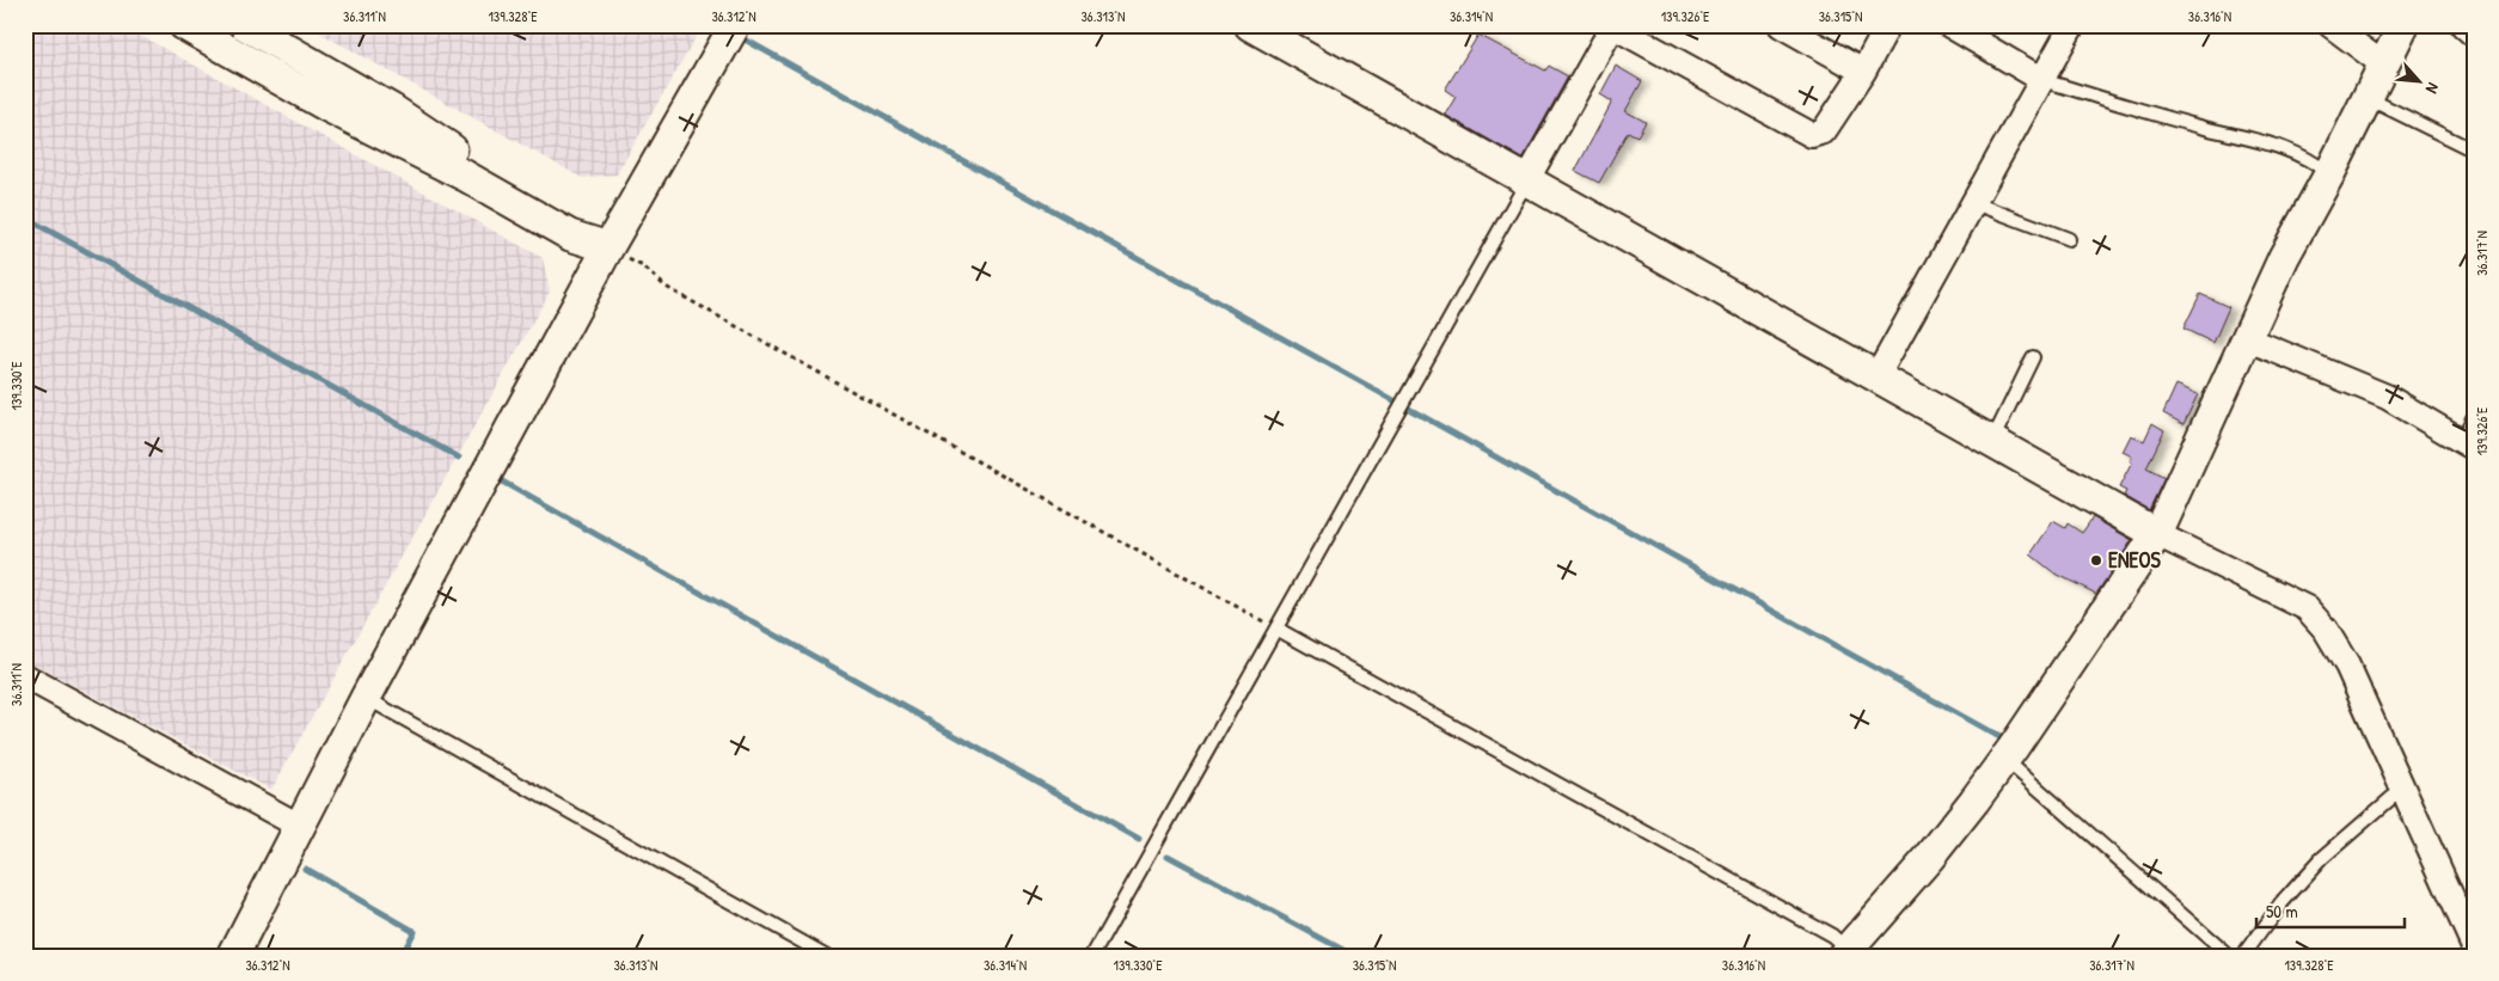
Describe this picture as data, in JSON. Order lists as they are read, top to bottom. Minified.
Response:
{"places":["ENEOS"],"scale_bar":"50 m","north":"bottom right","coordinates":["36.311°N","139.328°E","36.312°N","36.313°N","36.314°N","139.326°E","36.315°N","36.316°N","36.317°N","139.330°E"]}
